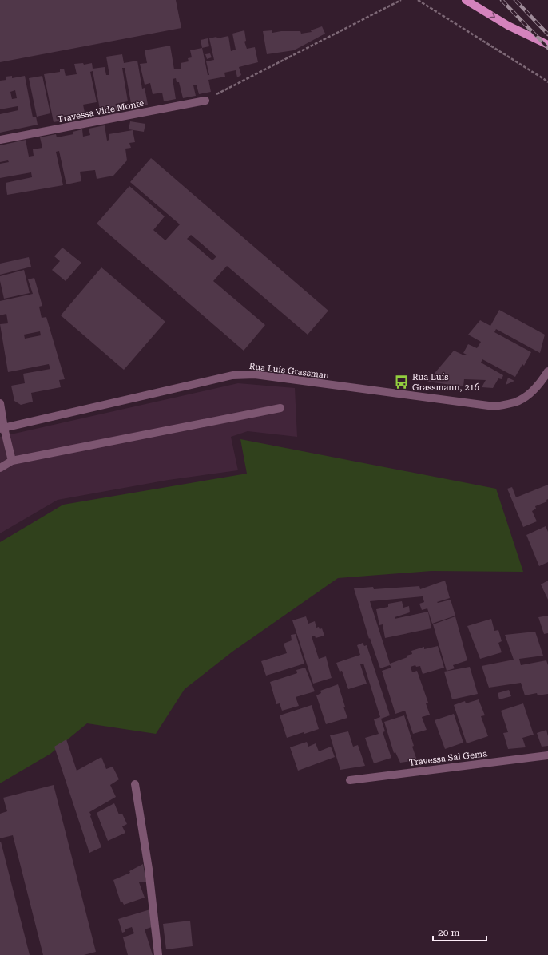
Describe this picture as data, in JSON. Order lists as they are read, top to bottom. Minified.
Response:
{"streets":{"street":["Travessa Vide Monte","Rua Luís Grassman","Travessa Sal Gema"]},"places":{"bus stop":["Rua Luís Grassmann, 216"]},"scale_bar":"20 m"}
